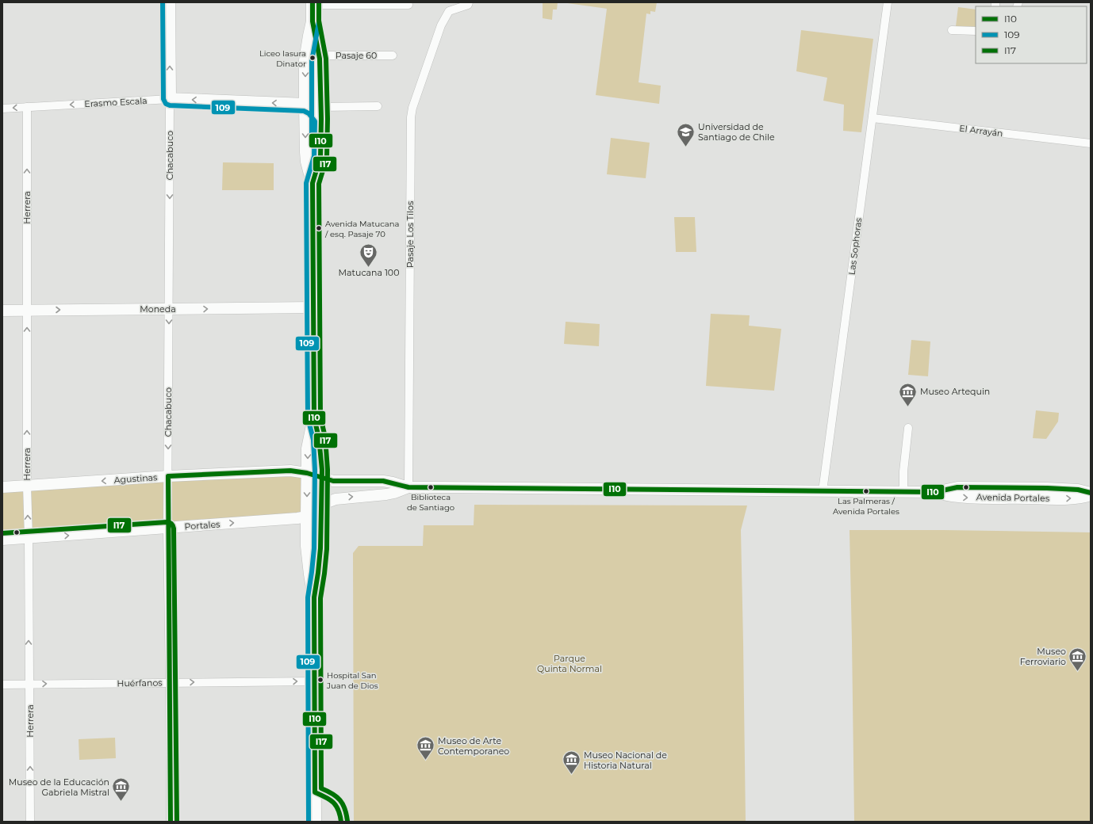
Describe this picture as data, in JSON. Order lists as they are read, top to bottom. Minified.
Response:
{"streets":{"main road":["Erasmo Escala","Chacabuco","Moneda","Agustinas","Avenida Portales","Portales"],"street":["Pasaje 60","El Arrayán","Herrera","Pasaje Los Tilos","Las Sophoras","Huérfanos"]},"crossings":[["Erasmo Escala","Chacabuco"],["Erasmo Escala","Herrera"],["El Arrayán","Las Sophoras"],["Chacabuco","Moneda"],["Chacabuco","Agustinas"],["Chacabuco","Portales"],["Chacabuco","Huérfanos"],["Herrera","Moneda"],["Herrera","Agustinas"],["Herrera","Portales"],["Herrera","Huérfanos"],["Pasaje Los Tilos","Avenida Portales"],["Las Sophoras","Avenida Portales"],["Agustinas","Avenida Portales"],["Avenida Portales","Portales"]],"one_way":["Erasmo Escala","Herrera","Moneda","Agustinas","Portales","Huérfanos"],"parks":["Parque Quinta Normal"],"places":{"other":["Liceo Iasura Dinator","Avenida Matucana / esq. Pasaje 70","Biblioteca de Santiago","Las Palmeras / Avenida Portales","Hospital San Juan de Dios"],"school or university":["Universidad de Santiago de Chile"],"theatre":["Matucana 100"],"museum":["Museo Artequin","Museo Ferroviario","Museo de Arte Contemporaneo","Museo Nacional de Historia Natural","Museo de la Educación Gabriela Mistral"]},"lines":["transit line I10","transit line 109","transit line I17"],"legend":["I10","109","I17"]}
